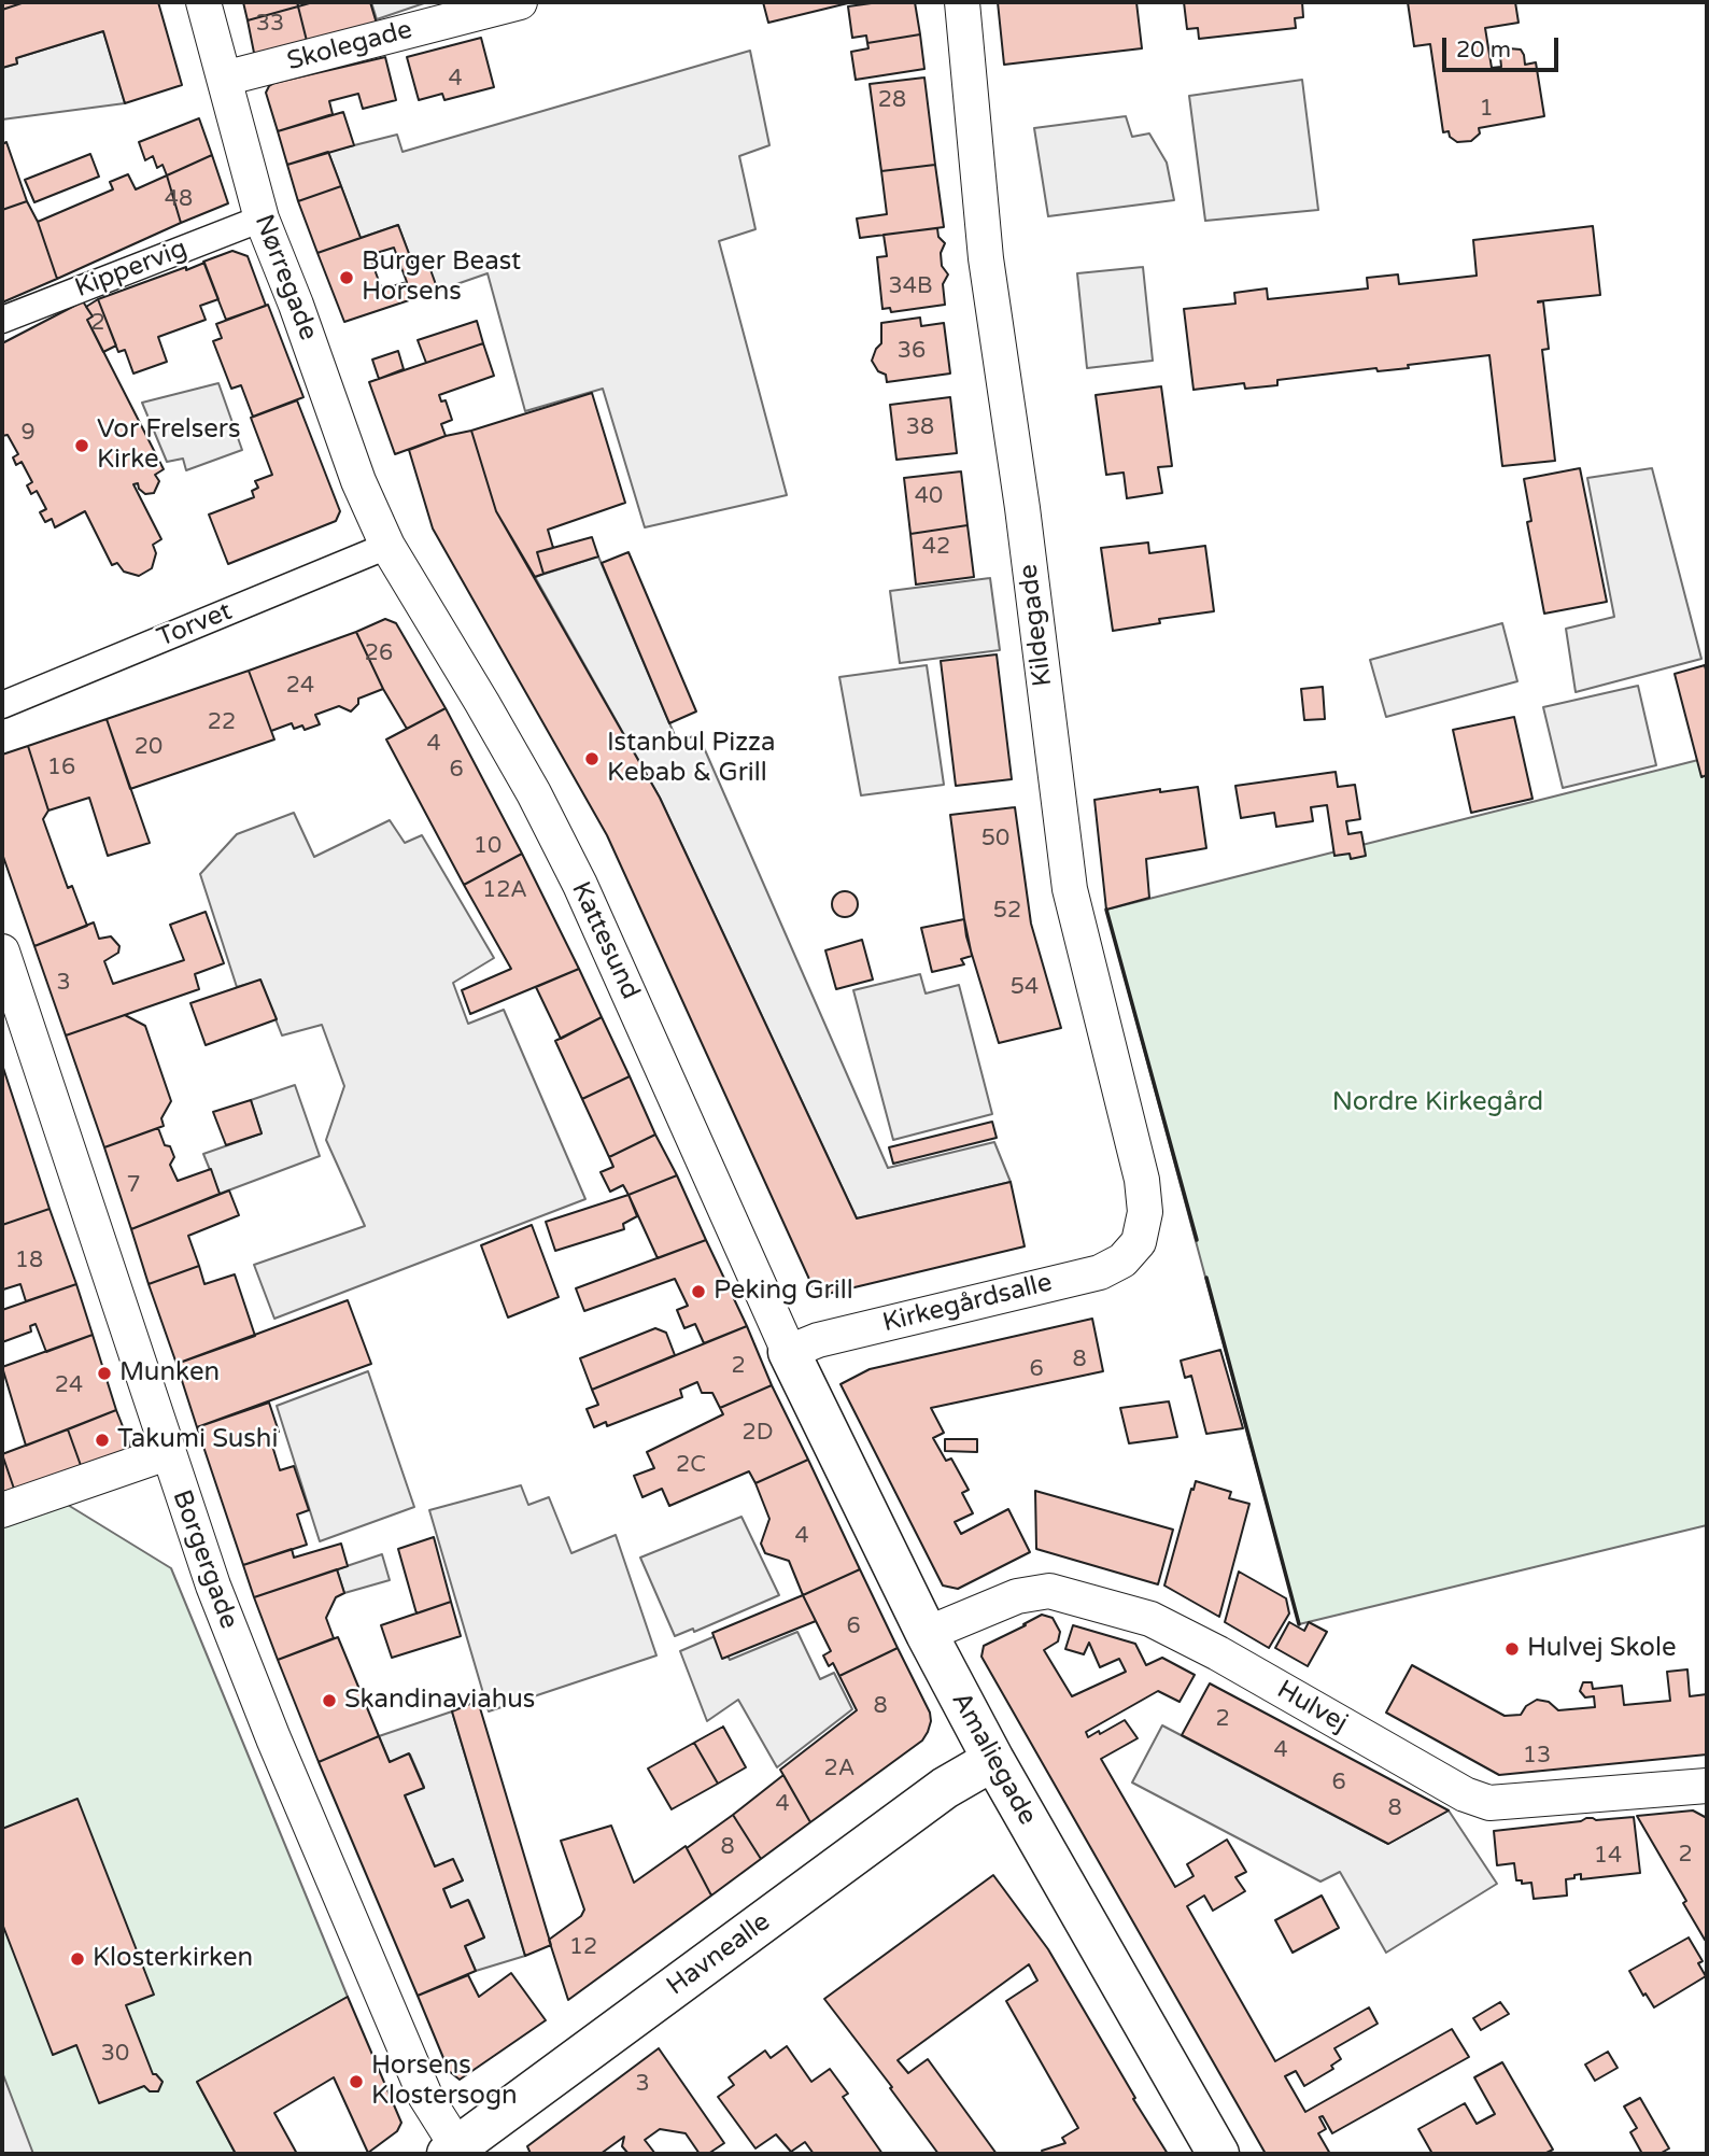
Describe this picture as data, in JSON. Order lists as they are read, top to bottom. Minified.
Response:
{"streets":{"street":["Skolegade","Kippervig","Nørregade","Torvet","Kildegade","Kattesund","Kirkegårdsalle","Borgergade","Hulvej","Amaliegade","Havnealle"]},"crossings":[["Skolegade","Nørregade"],["Kippervig","Nørregade"],["Nørregade","Torvet"],["Nørregade","Kattesund"],["Torvet","Kattesund"],["Kildegade","Kirkegårdsalle"],["Kattesund","Kirkegårdsalle"],["Kattesund","Amaliegade"],["Kirkegårdsalle","Amaliegade"],["Borgergade","Havnealle"],["Hulvej","Amaliegade"],["Amaliegade","Havnealle"]],"parks":["Nordre Kirkegård"],"places":["Burger Beast Horsens","Vor Frelsers Kirke","Istanbul Pizza Kebab & Grill","Peking Grill","Munken","Takumi Sushi","Hulvej Skole","Skandinaviahus","Klosterkirken","Horsens Klostersogn"],"house_numbers":["33","4","28","1","48","34B","2","36","38","9","40","42","26","24","22","4","20","16","6","50","10","12A","52","3","54","7","18","8","2","6","24","2D","2C","4","6","8","2","4","13","2A","6","4","8","8","2","14","12","30","3"],"scale_bar":"20 m"}
